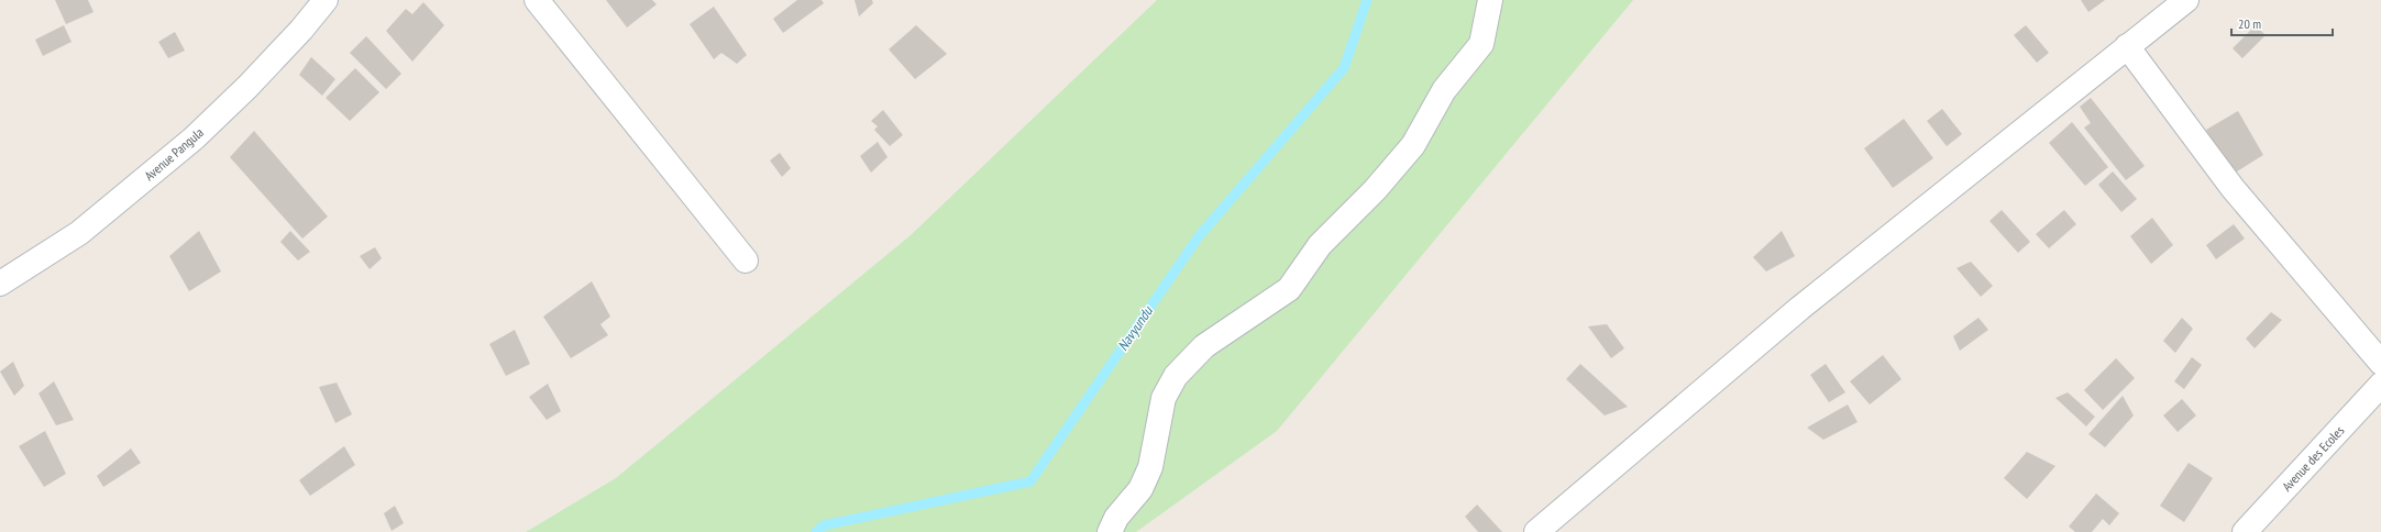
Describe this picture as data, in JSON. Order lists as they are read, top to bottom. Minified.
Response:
{"streets":{"street":["Avenue Pangula","Avenue des Ecoles"]},"water":["Navyundu"],"scale_bar":"20 m"}
